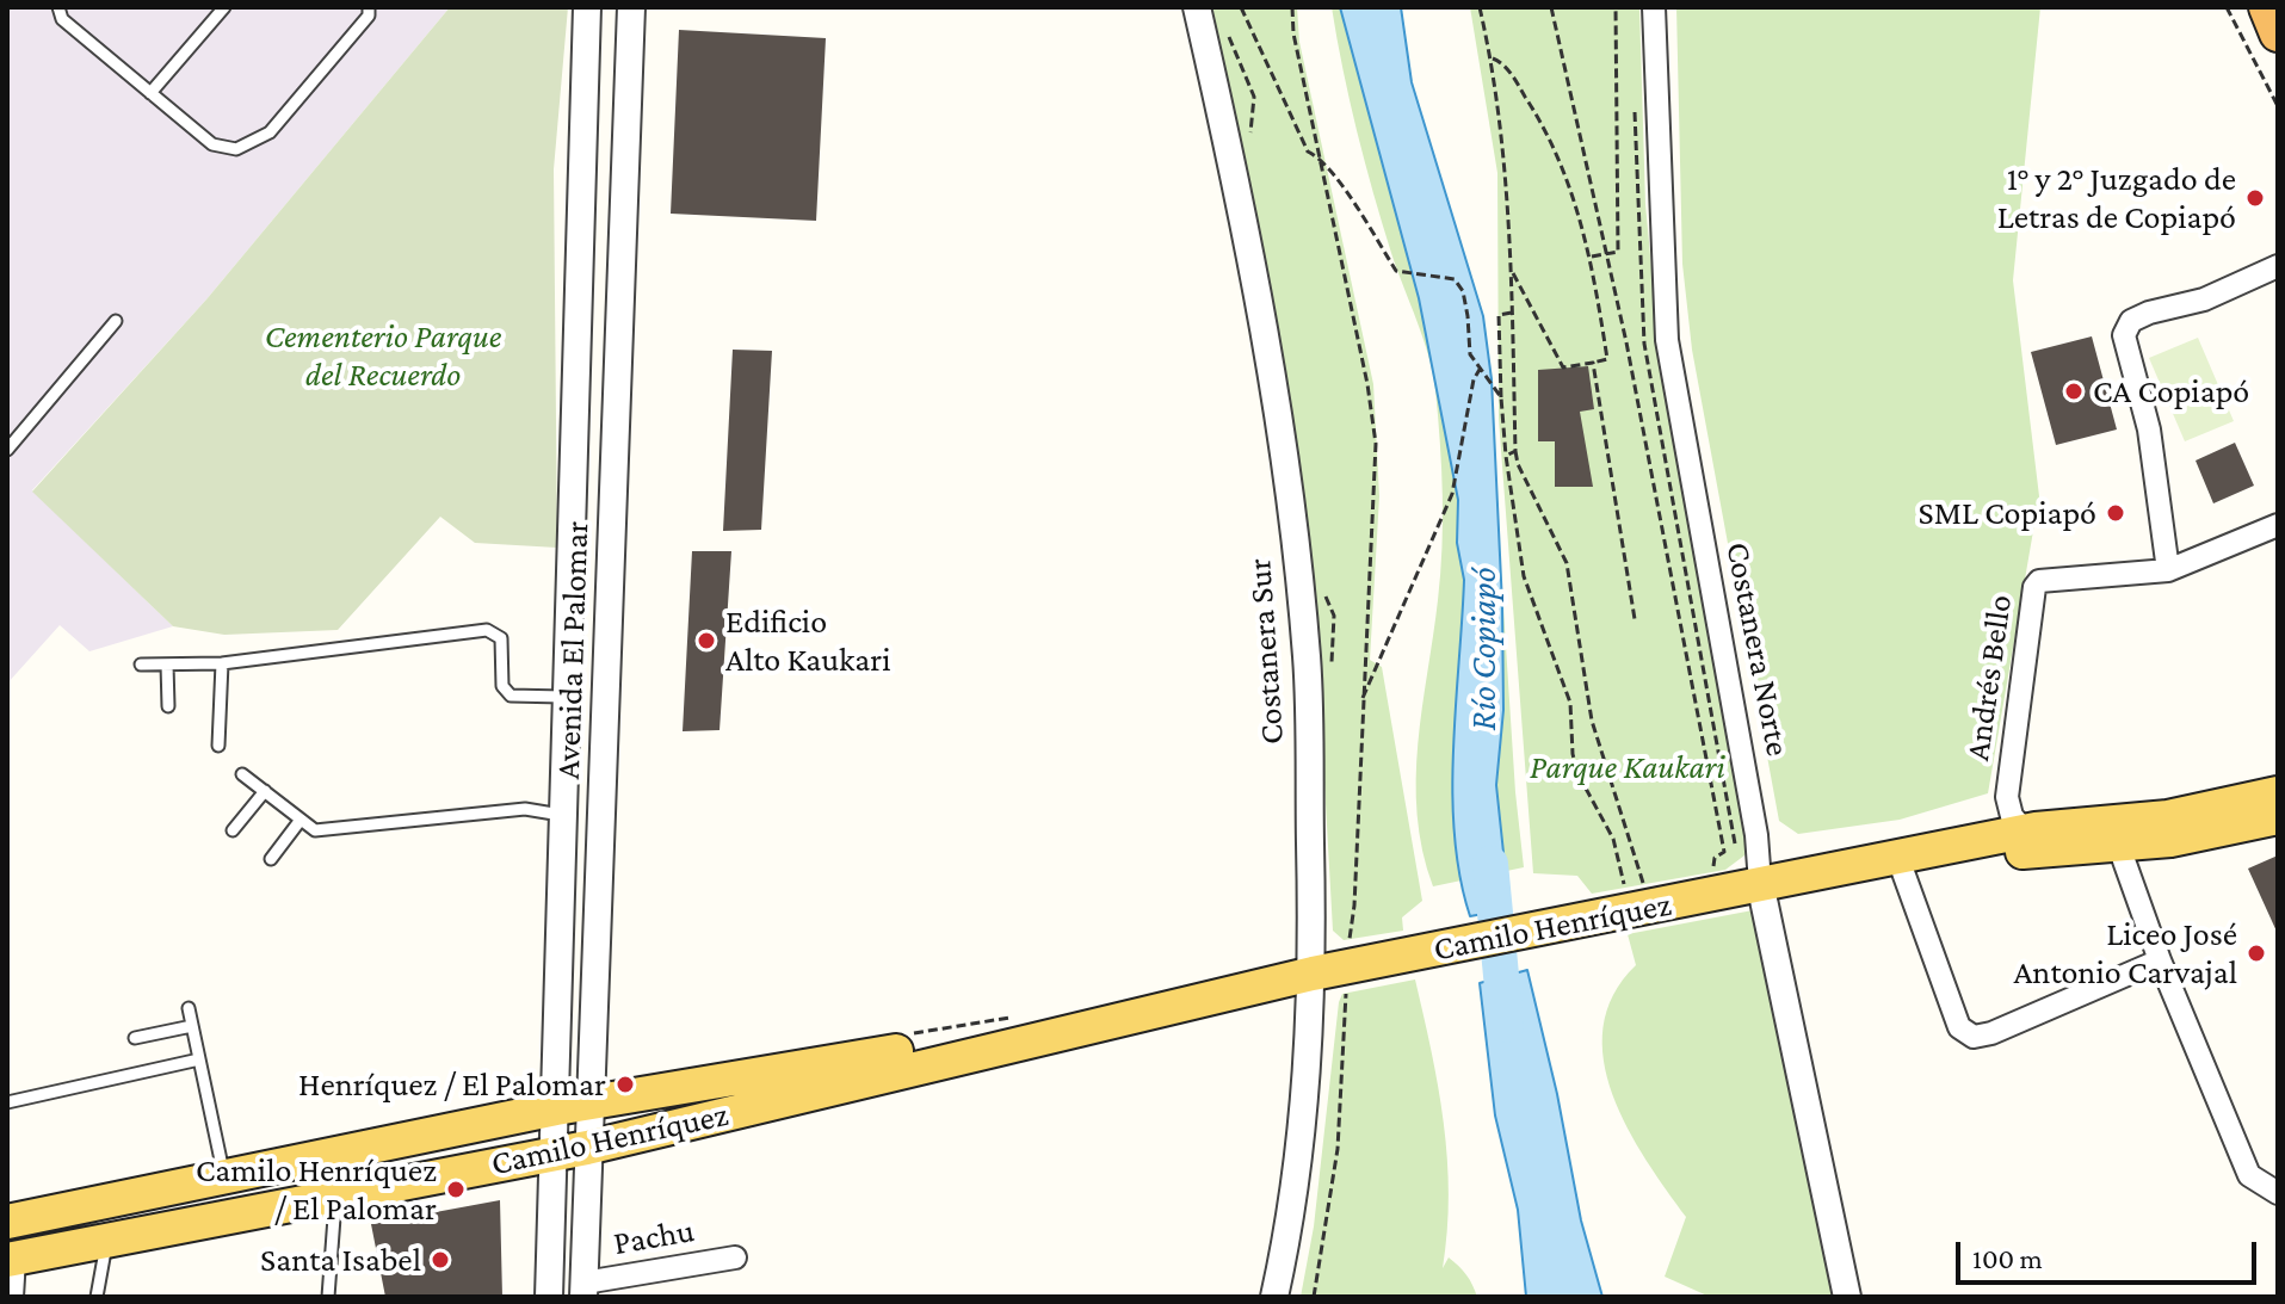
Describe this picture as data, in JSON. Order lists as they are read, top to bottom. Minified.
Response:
{"streets":{"main road":["Camilo Henríquez"],"street":["Costanera Norte","Avenida El Palomar","Costanera Sur","Andrés Bello","Pachu"]},"crossings":[["Costanera Norte","Camilo Henríquez"],["Avenida El Palomar","Camilo Henríquez"],["Avenida El Palomar","Pachu"],["Costanera Sur","Camilo Henríquez"],["Andrés Bello","Camilo Henríquez"]],"water":["Río Copiapó"],"parks":["Cementerio Parque del Recuerdo","Parque Kaukari"],"places":["1° y 2° Juzgado de Letras de Copiapó","CA Copiapó","SML Copiapó","Edificio Alto Kaukari","Liceo José Antonio Carvajal","Henríquez / El Palomar","Camilo Henríquez / El Palomar","Santa Isabel"],"scale_bar":"100 m"}
